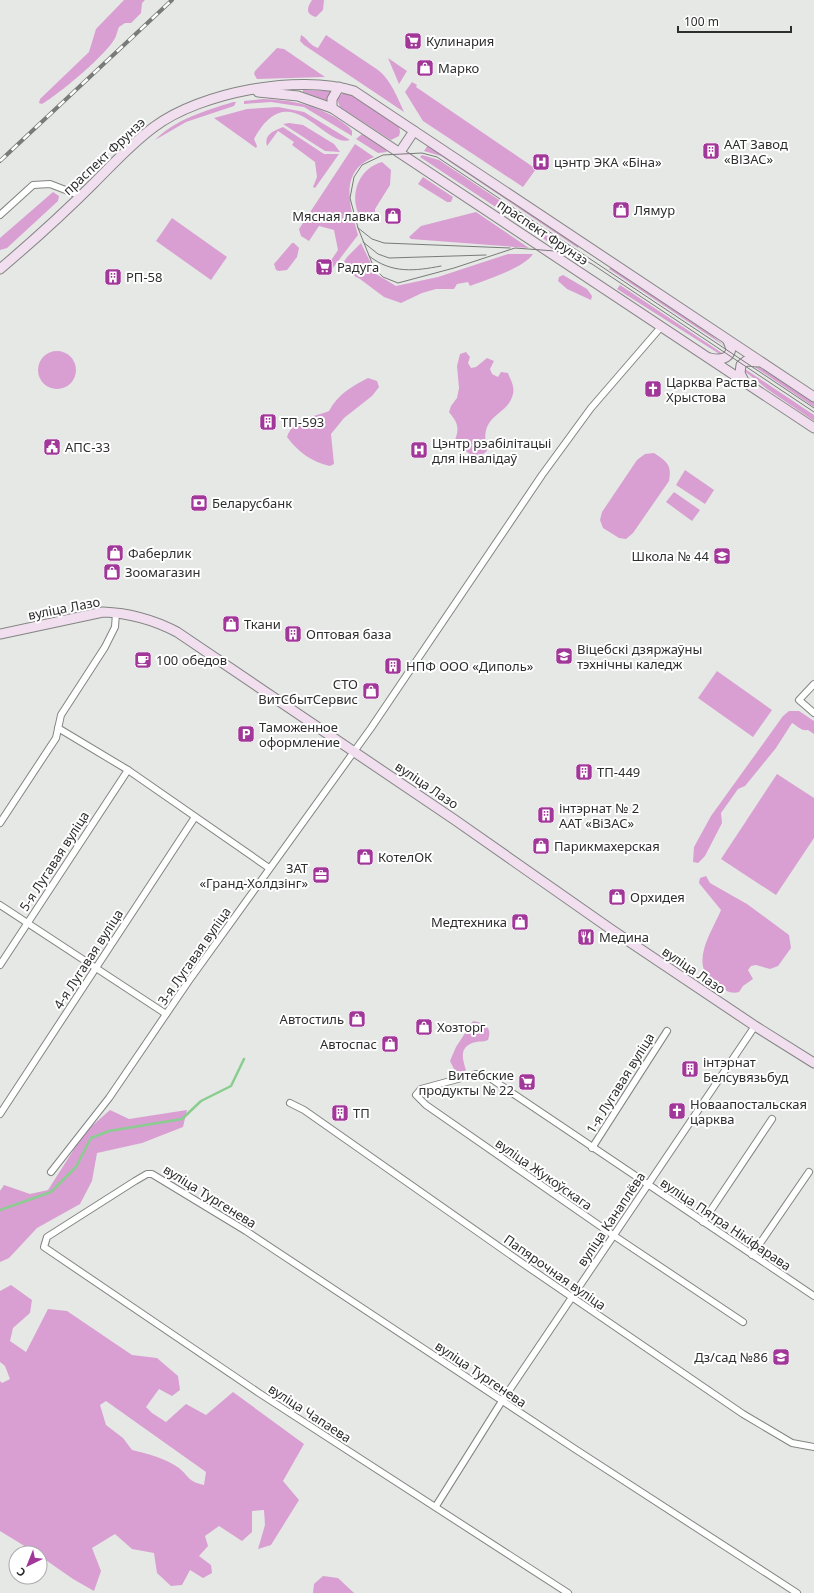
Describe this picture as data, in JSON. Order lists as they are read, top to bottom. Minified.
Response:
{"streets":{"main road":["праспект Фрунзэ","вуліца Лазо"],"street":["5-я Лугавая вуліца","3-я Лугавая вуліца","4-я Лугавая вуліца","1-я Лугавая вуліца","вуліца Жукоўскага","вуліца Тургенева","вуліца Канаплёва","вуліца Пятра Нікіфарава","Папярочная вуліца","вуліца Чапаева"]},"crossings":[["праспект Фрунзэ","3-я Лугавая вуліца"],["вуліца Лазо","3-я Лугавая вуліца"],["вуліца Лазо","вуліца Канаплёва"],["1-я Лугавая вуліца","вуліца Пятра Нікіфарава"],["вуліца Жукоўскага","вуліца Канаплёва"],["вуліца Жукоўскага","вуліца Пятра Нікіфарава"],["вуліца Тургенева","вуліца Канаплёва"],["вуліца Тургенева","вуліца Чапаева"],["вуліца Канаплёва","вуліца Пятра Нікіфарава"],["вуліца Канаплёва","Папярочная вуліца"],["вуліца Канаплёва","вуліца Чапаева"]],"places":{"supermarket":["Кулинария","Радуга","Витебские продукты № 22"],"shop":["Марко","Лямур","Мясная лавка","Фаберлик","Зоомагазин","Ткани","СТО ВитСбытСервис","Парикмахерская","КотелОК","Орхидея","Медтехника","Автостиль","Хозторг","Автоспас"],"building":["ААТ Завод «ВІЗАС»","РП-58","ТП-593","Оптовая база","НПФ ООО «Диполь»","ТП-449","інтэрнат № 2 ААТ «ВіЗАС»","інтэрнат Белсувязьбуд","ТП"],"hospital":["цэнтр ЭКА «Біна»","Цэнтр рэабілітацыі для інвалідаў"],"church":["Царква Раства Хрыстова","Новаапостальская царква"],"public building":["АПС-33"],"bank":["Беларусбанк"],"school or university":["Школа № 44","Віцебскі дзяржаўны тэхнічны каледж","Дз/сад №86"],"cafe":["100 обедов"],"parking":["Таможенное оформление"],"office":["ЗАТ «Гранд-Холдзінг»"],"restaurant":["Медина"]},"scale_bar":"100 m","north":"bottom left"}
